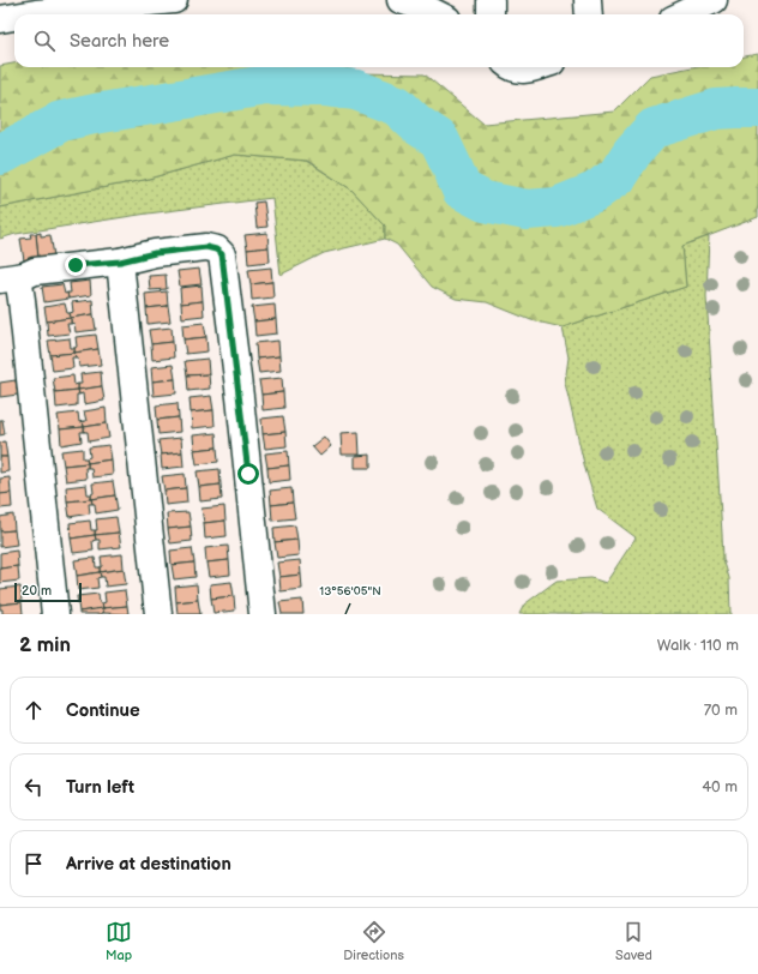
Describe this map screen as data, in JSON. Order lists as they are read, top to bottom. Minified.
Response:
{"scale_bar":"20 m","page":{"search":"Search here","scale":"20 m","heading":["2 min","Walk · 110 m"],"list":[["Continue","70 m"],["Turn left","40 m"],"Arrive at destination"],"nav":["Map","Directions","Saved"]},"coordinates":["13°56'05\"N"]}
